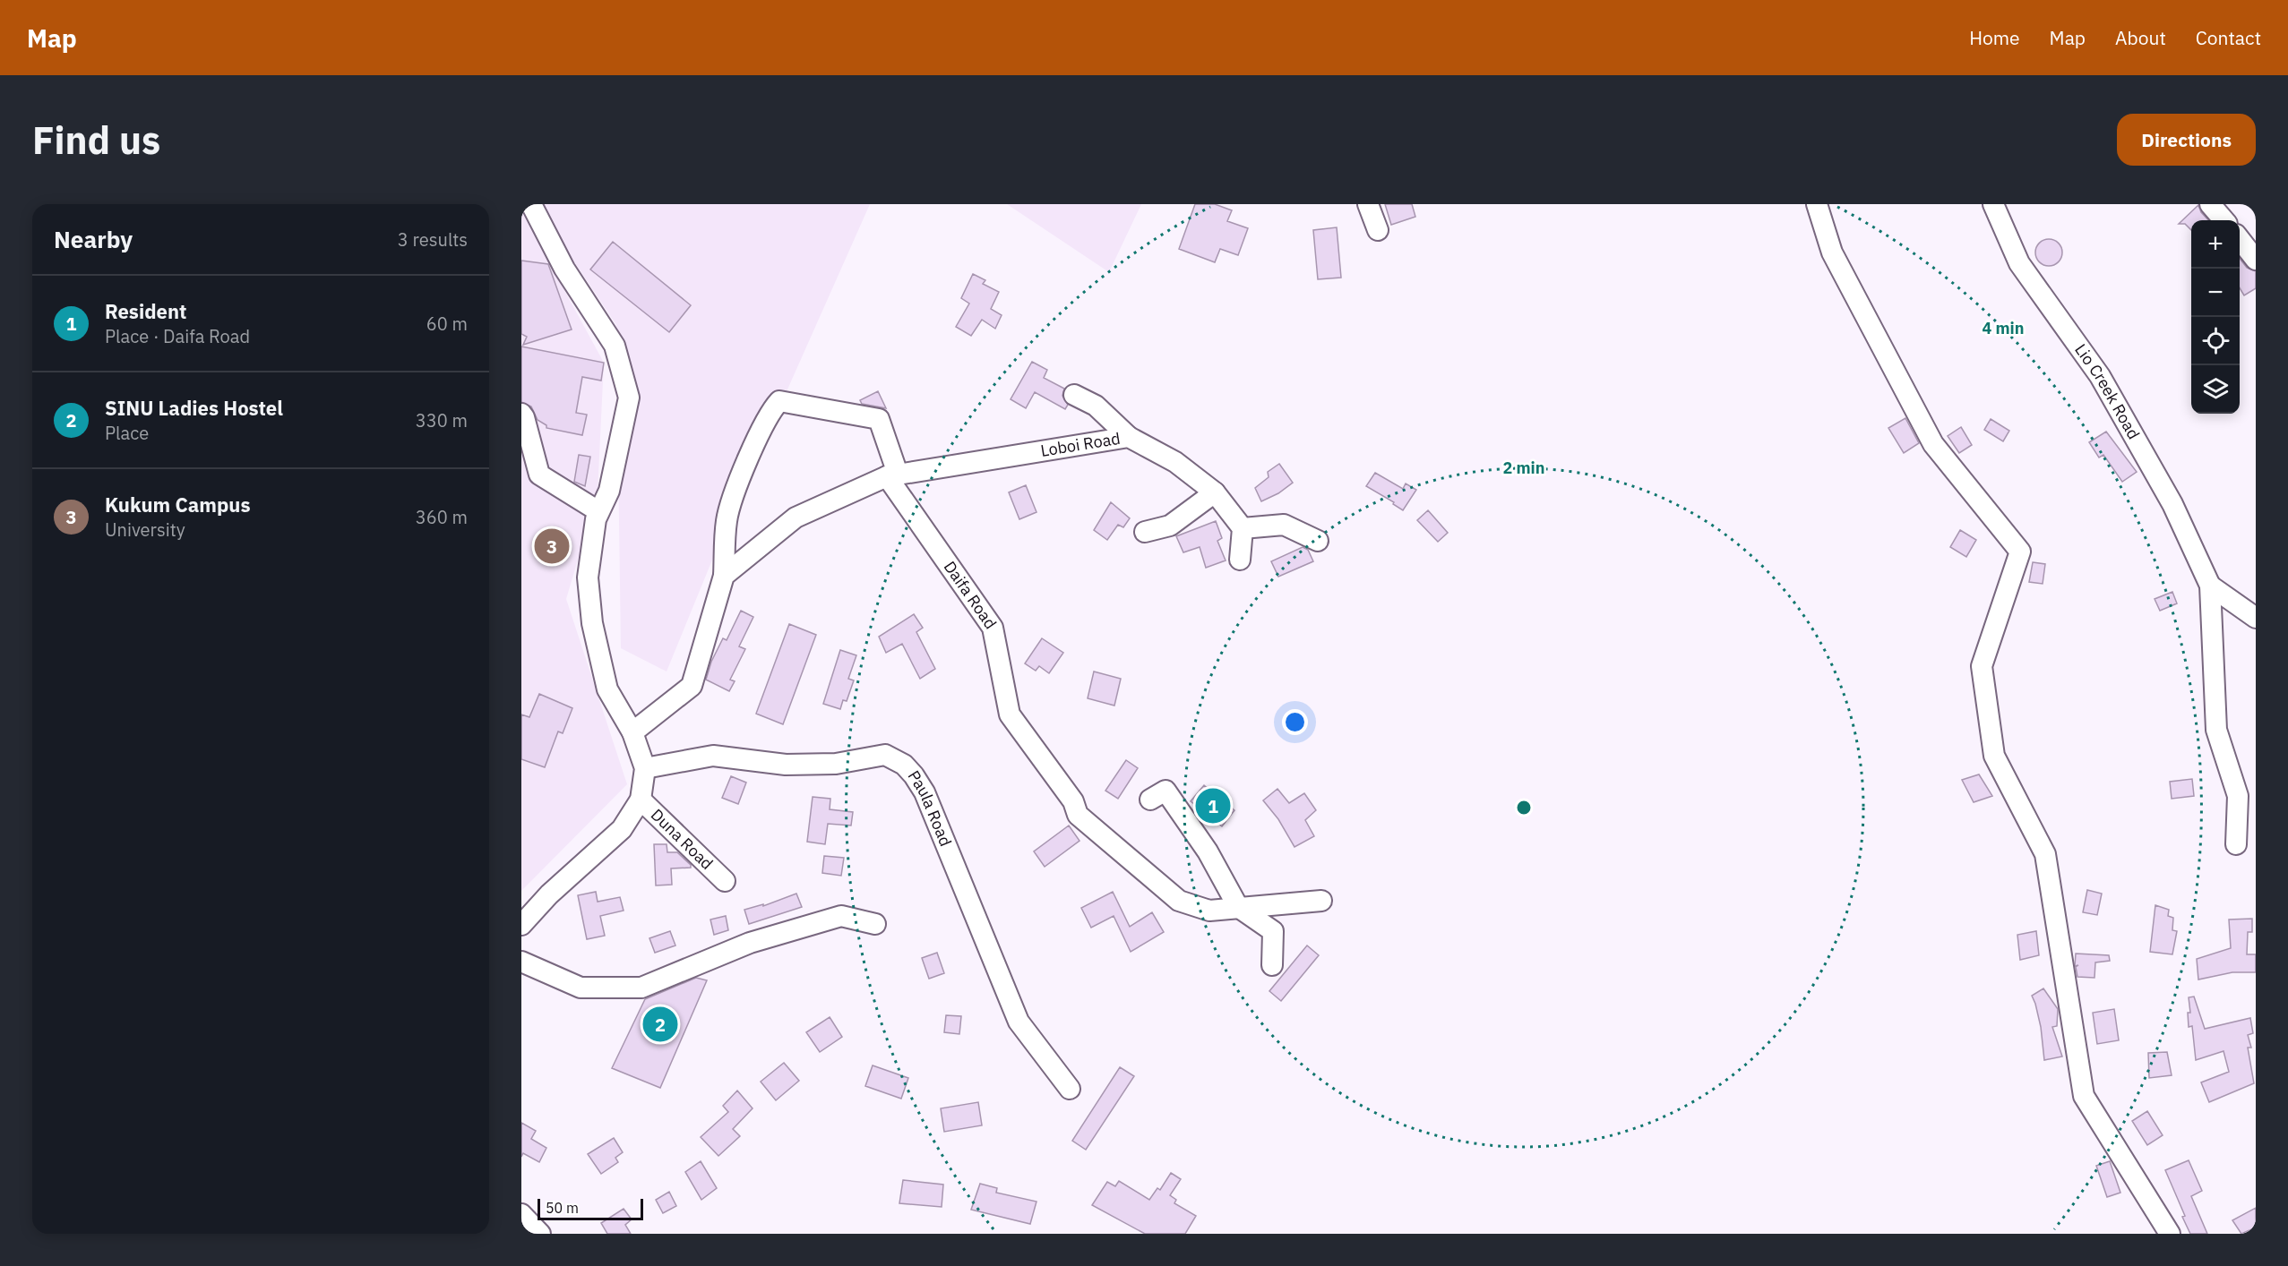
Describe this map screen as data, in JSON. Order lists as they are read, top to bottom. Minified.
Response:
{"streets":{"street":["Lio Creek Road","Loboi Road","Daifa Road","Paula Road","Duna Road"]},"crossings":[["Loboi Road","Daifa Road"]],"scale_bar":"50 m","page":{"header":"Map","nav":["Home","Map","About","Contact"],"buttons":"Directions","title":"Find us","heading":["Nearby","3 results"],"map_buttons":["+","−"],"list":[{"mark":"1","name":"Resident","note":"Place · Daifa Road","value":"60 m"},{"mark":"2","name":"SINU Ladies Hostel","note":"Place","value":"330 m"},{"mark":"3","name":"Kukum Campus","note":"University","value":"360 m"}],"pins":["3","1","2"],"scale":"50 m"},"rings":["4 min","2 min"]}
